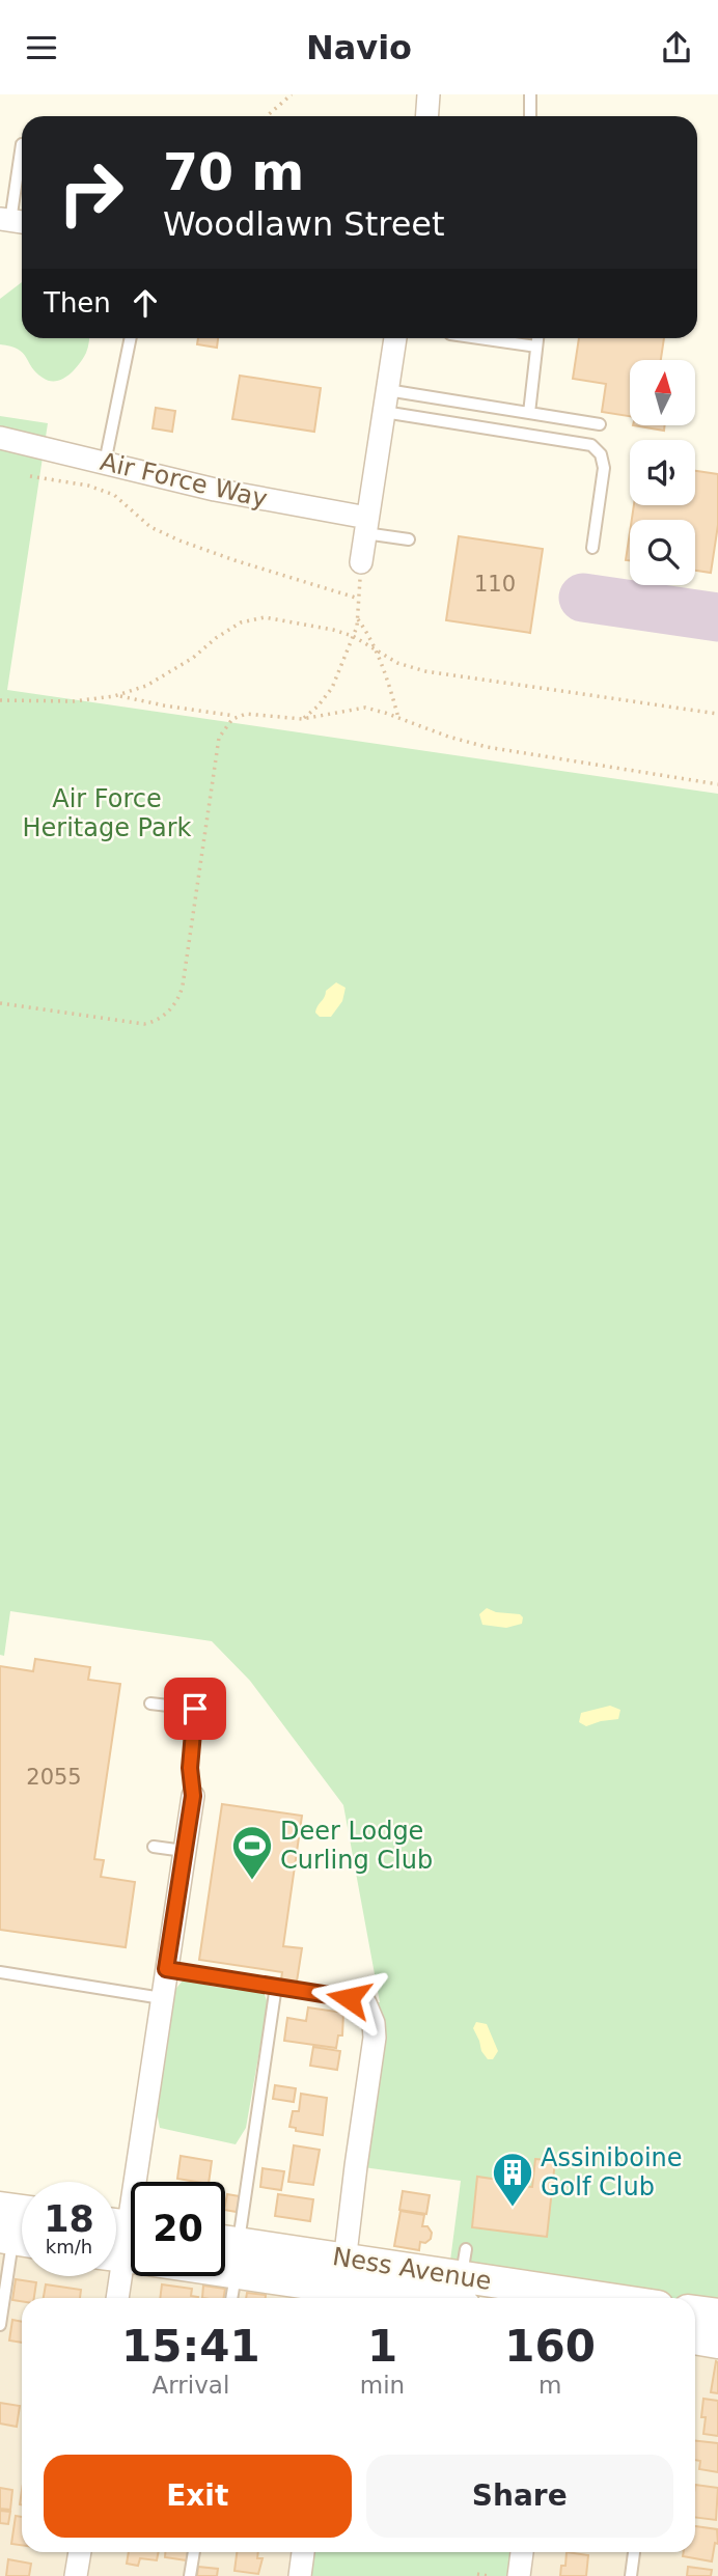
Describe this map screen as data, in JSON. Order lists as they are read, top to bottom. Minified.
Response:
{"streets":{"main road":["Ness Avenue"],"street":["Air Force Way"]},"parks":["Air Force Heritage Park"],"places":{"sports":["Deer Lodge Curling Club"],"building":["Assiniboine Golf Club"]},"house_numbers":["110","2055"],"north":"top","page":{"header":"Navio","turn":["70 m","Woodlawn Street"],"then":"Then","speed":"18 km/h","limit":"20","eta":["15:41","Arrival","1","min","160","m"],"buttons":["Exit","Share"]}}
